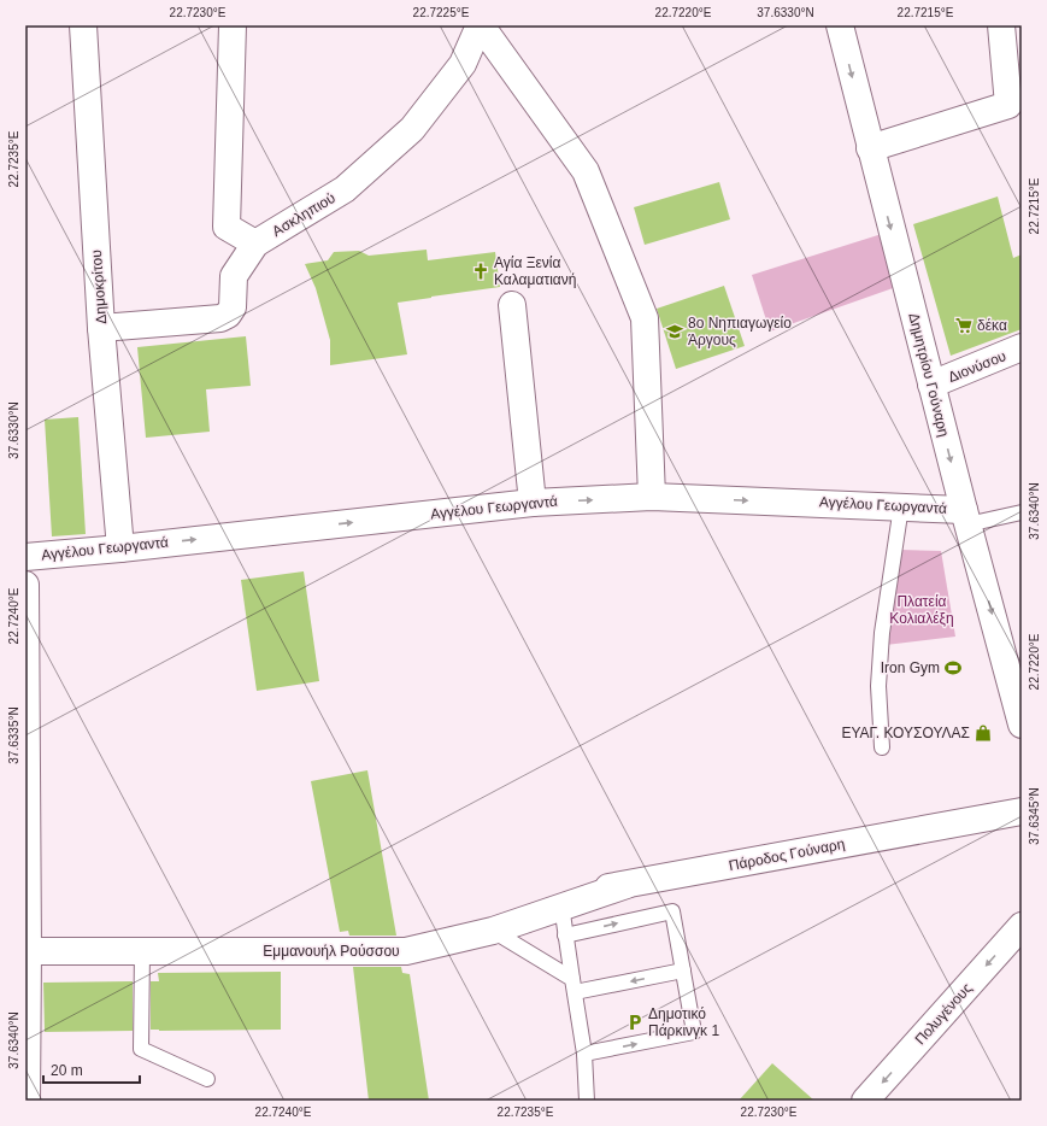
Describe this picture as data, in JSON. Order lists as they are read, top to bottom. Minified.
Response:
{"streets":{"street":["Ασκληπιού","Δημοκρίτου","Διονύσου","Δημητρίου Γούναρη","Αγγέλου Γεωργαντά","Πάροδος Γούναρη","Εμμανουήλ Ρούσσου","Πολυγένους"]},"crossings":[["Ασκληπιού","Δημοκρίτου"],["Δημοκρίτου","Αγγέλου Γεωργαντά"],["Διονύσου","Δημητρίου Γούναρη"],["Δημητρίου Γούναρη","Αγγέλου Γεωργαντά"],["Πάροδος Γούναρη","Εμμανουήλ Ρούσσου"]],"one_way":["Δημητρίου Γούναρη","Αγγέλου Γεωργαντά","Πολυγένους"],"parks":["Πλατεία Κολιαλέξη"],"places":{"church":["Αγία Ξενία Καλαματιανή"],"supermarket":["δέκα"],"school or university":["8ο Νηπιαγωγείο Άργους"],"sports":["Iron Gym"],"shop":["ΕΥΑΓ. ΚΟΥΣΟΥΛΑΣ"],"parking":["Δημοτικό Πάρκινγκ 1"]},"scale_bar":"20 m","coordinates":["22.7230°E","22.7225°E","22.7220°E","37.6330°N","22.7215°E","22.7235°E","37.6340°N","22.7240°E","37.6335°N","37.6345°N"]}
